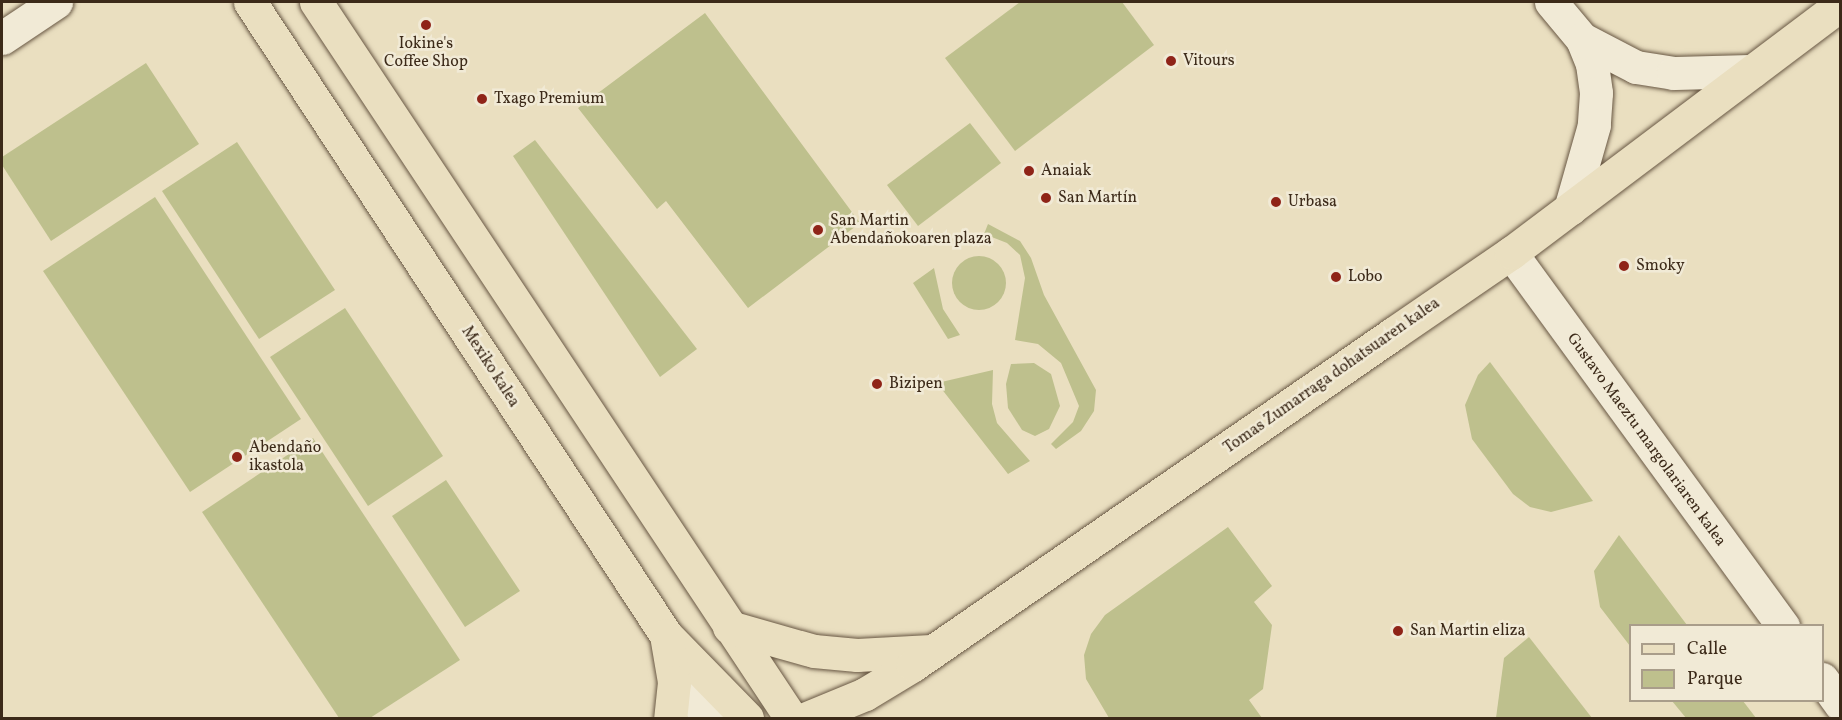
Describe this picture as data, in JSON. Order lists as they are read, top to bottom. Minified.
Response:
{"streets":{"main road":["Mexiko kalea","Tomas Zumarraga dohatsuaren kalea"],"street":["Gustavo Maeztu margolariaren kalea"]},"crossings":[["Tomas Zumarraga dohatsuaren kalea","Gustavo Maeztu margolariaren kalea"]],"places":["Iokine's Coffee Shop","Vitours","Txago Premium","Anaiak","San Martín","Urbasa","San Martin Abendañokoaren plaza","Smoky","Lobo","Bizipen","Abendaño ikastola","San Martin eliza"],"legend":["Calle","Parque"]}
